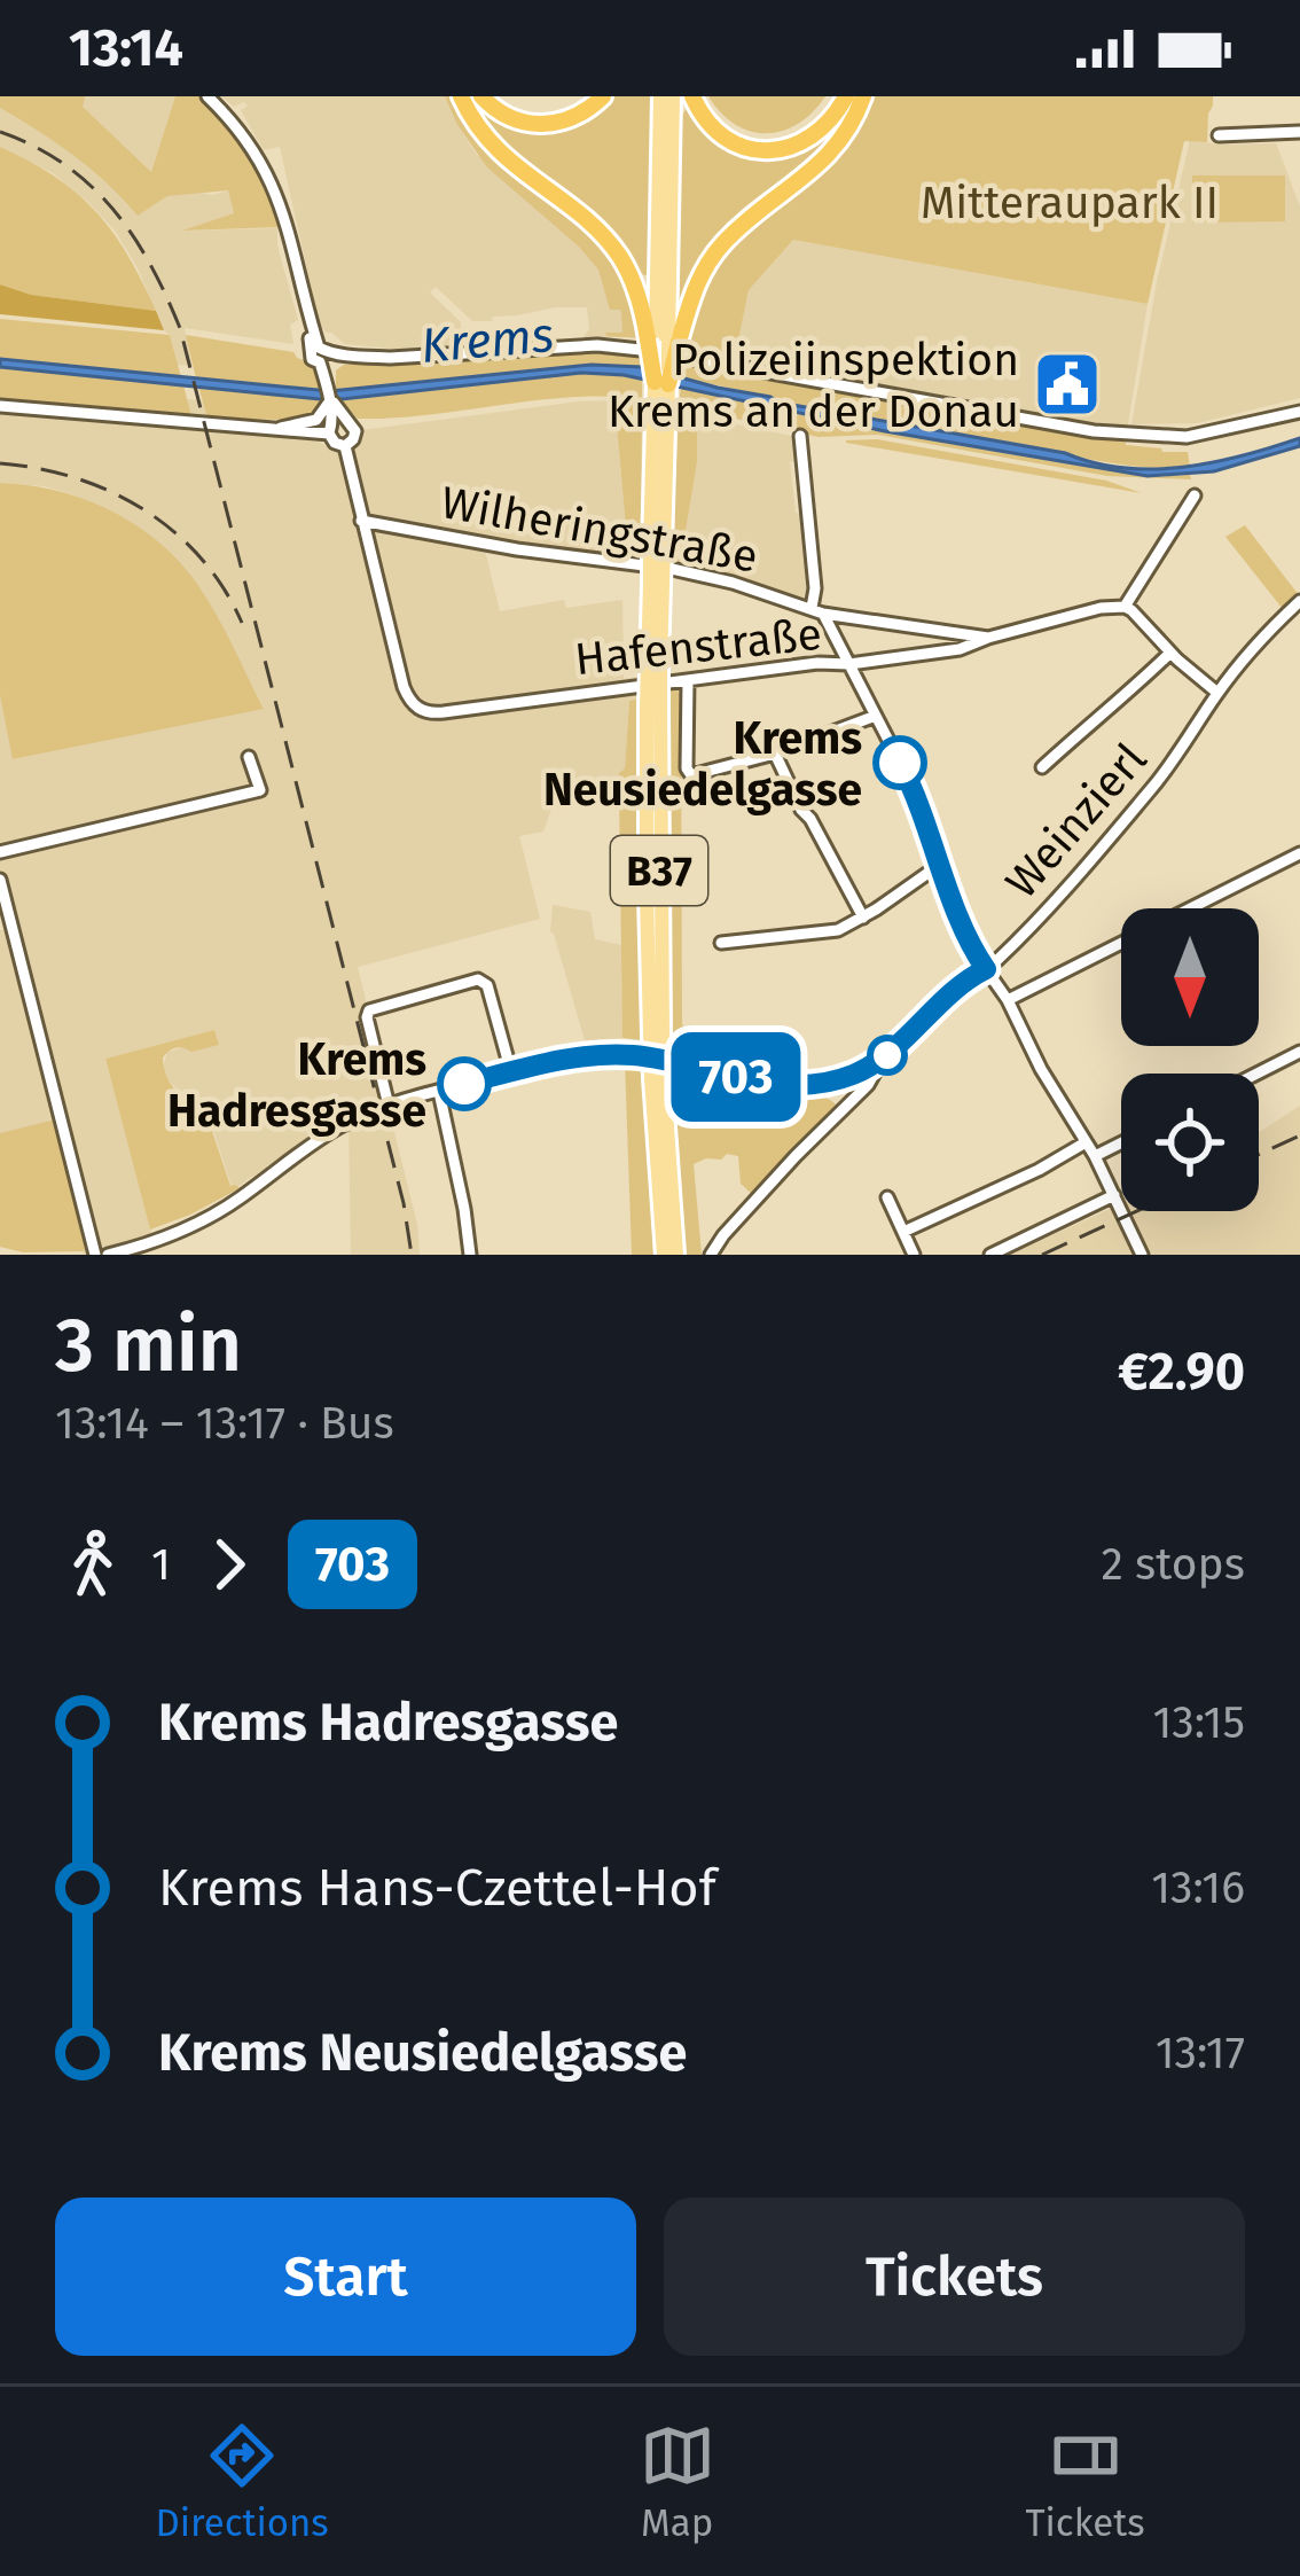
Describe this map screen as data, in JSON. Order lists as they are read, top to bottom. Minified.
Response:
{"streets":{"main road":["B37"],"street":["Wilheringstraße","Hafenstraße","Weinzierl"]},"crossings":[["Wilheringstraße","Hafenstraße"],["Hafenstraße","Weinzierl"]],"water":["Krems"],"parks":["Mitteraupark II"],"places":{"public building":["Polizeiinspektion Krems an der Donau"],"other":["Krems Neusiedelgasse","Krems Hadresgasse"]},"lines":["bus line 703"],"north":"bottom","page":{"status":"13:14","on_map":"703","heading":["3 min","13:14 – 13:17 · Bus","€2.90"],"legs":["1","703","2 stops"],"list":[{"name":"Krems Hadresgasse","value":"13:15"},{"name":"Krems Hans-Czettel-Hof","value":"13:16"},{"name":"Krems Neusiedelgasse","value":"13:17"}],"buttons":["Start","Tickets"],"tabs":["Directions","Map","Tickets"]}}
